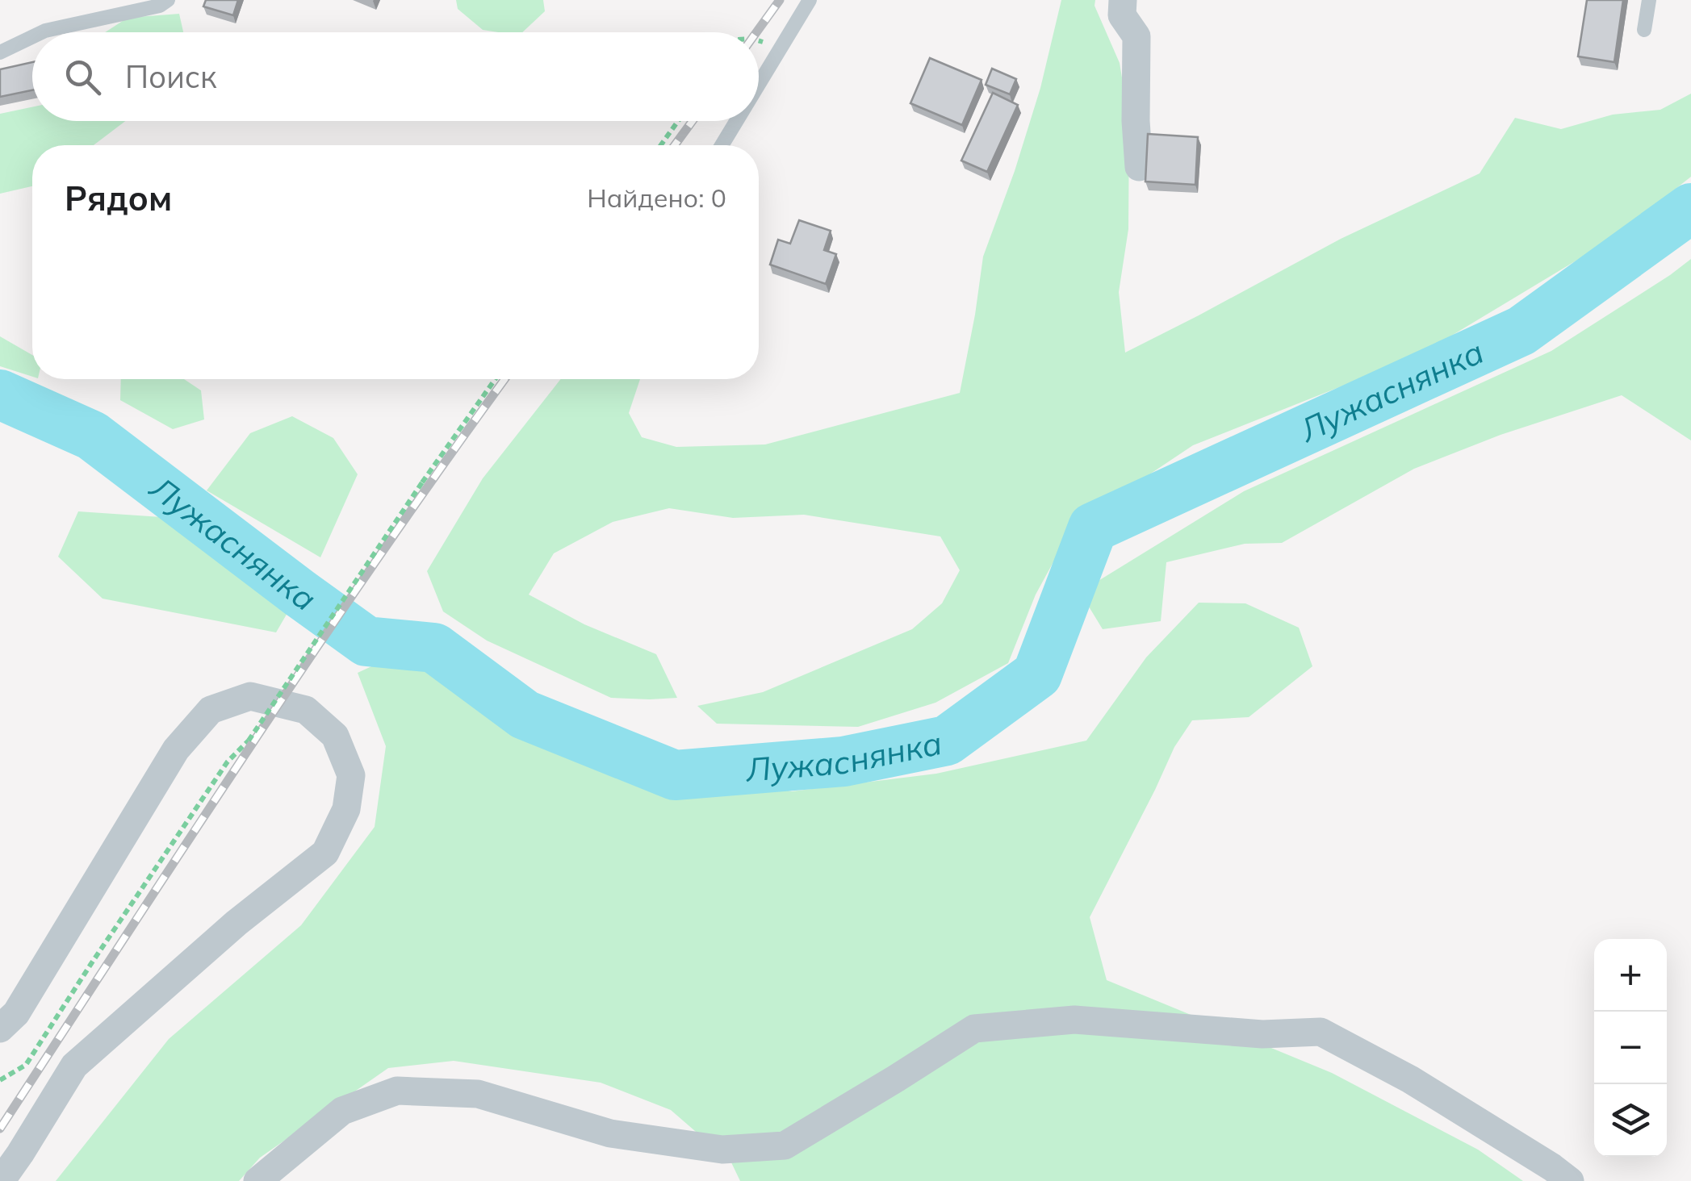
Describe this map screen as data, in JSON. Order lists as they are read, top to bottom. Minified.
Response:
{"water":["Лужаснянка"],"page":{"search":"Поиск","heading":["Рядом","Найдено: 0"],"map_buttons":["+","−"]}}
